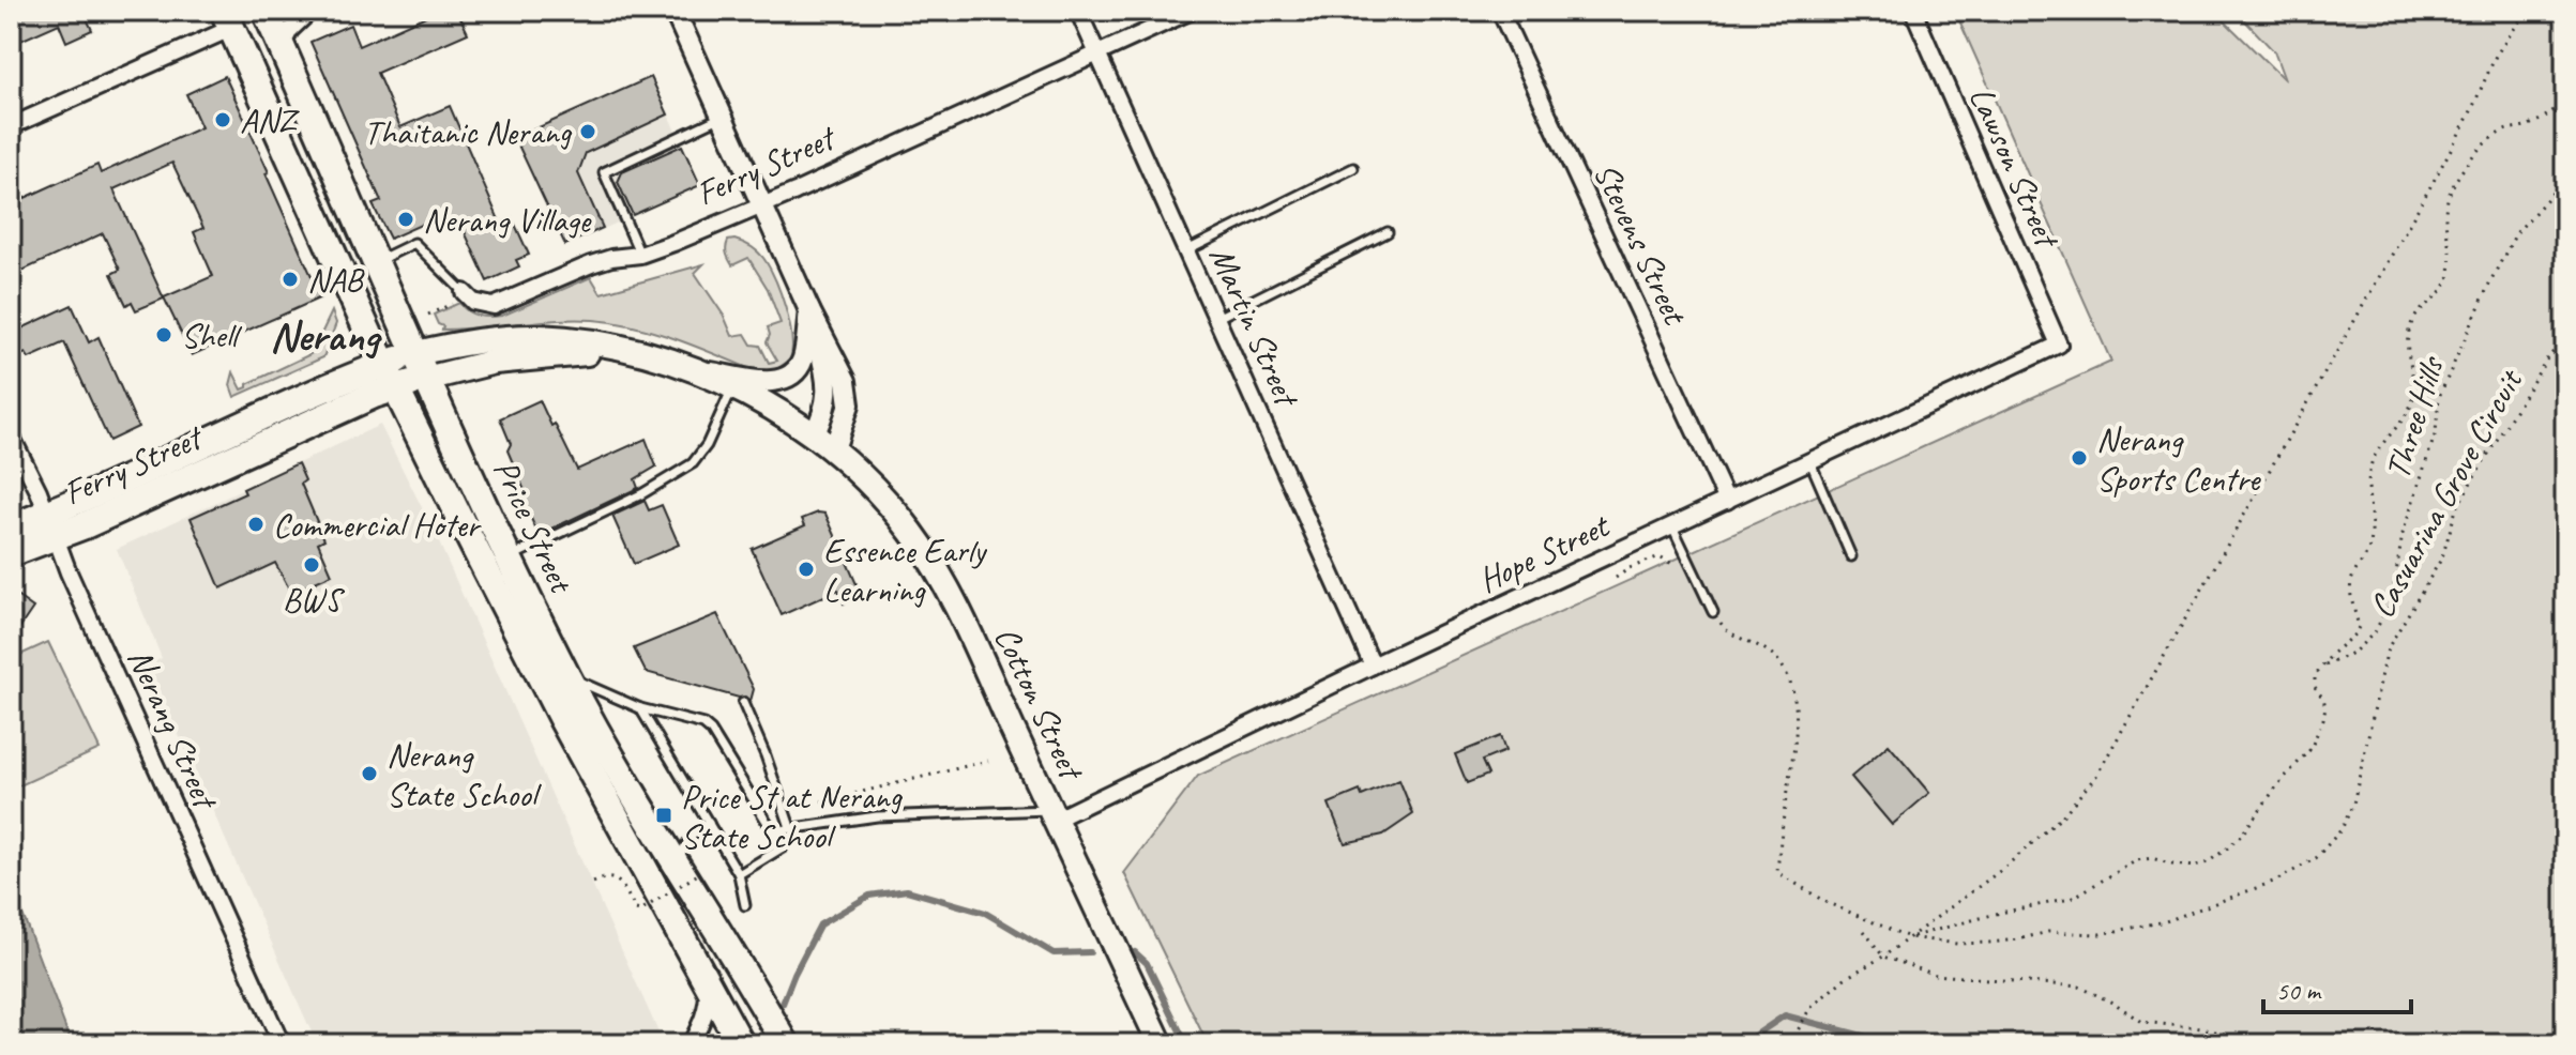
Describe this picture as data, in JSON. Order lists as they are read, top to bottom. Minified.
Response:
{"streets":{"main road":["Ferry Street","Price Street","Cotton Street"],"street":["Lawson Street","Stevens Street","Martin Street","Hope Street","Nerang Street"],"path":["Three Hills","Casuarina Grove Circuit"]},"crossings":[["Ferry Street","Martin Street"],["Ferry Street","Price Street"],["Ferry Street","Cotton Street"],["Ferry Street","Nerang Street"],["Lawson Street","Hope Street"],["Stevens Street","Hope Street"],["Martin Street","Hope Street"],["Hope Street","Cotton Street"]],"districts":["Nerang"],"places":{"other":["ANZ","Thaitanic Nerang","Nerang Village","NAB","Shell","Nerang Sports Centre","Commercial Hoter","BWS","Essence Early Learning","Nerang State School"],"transit":["Price St at Nerang State School"]},"scale_bar":"50 m"}
